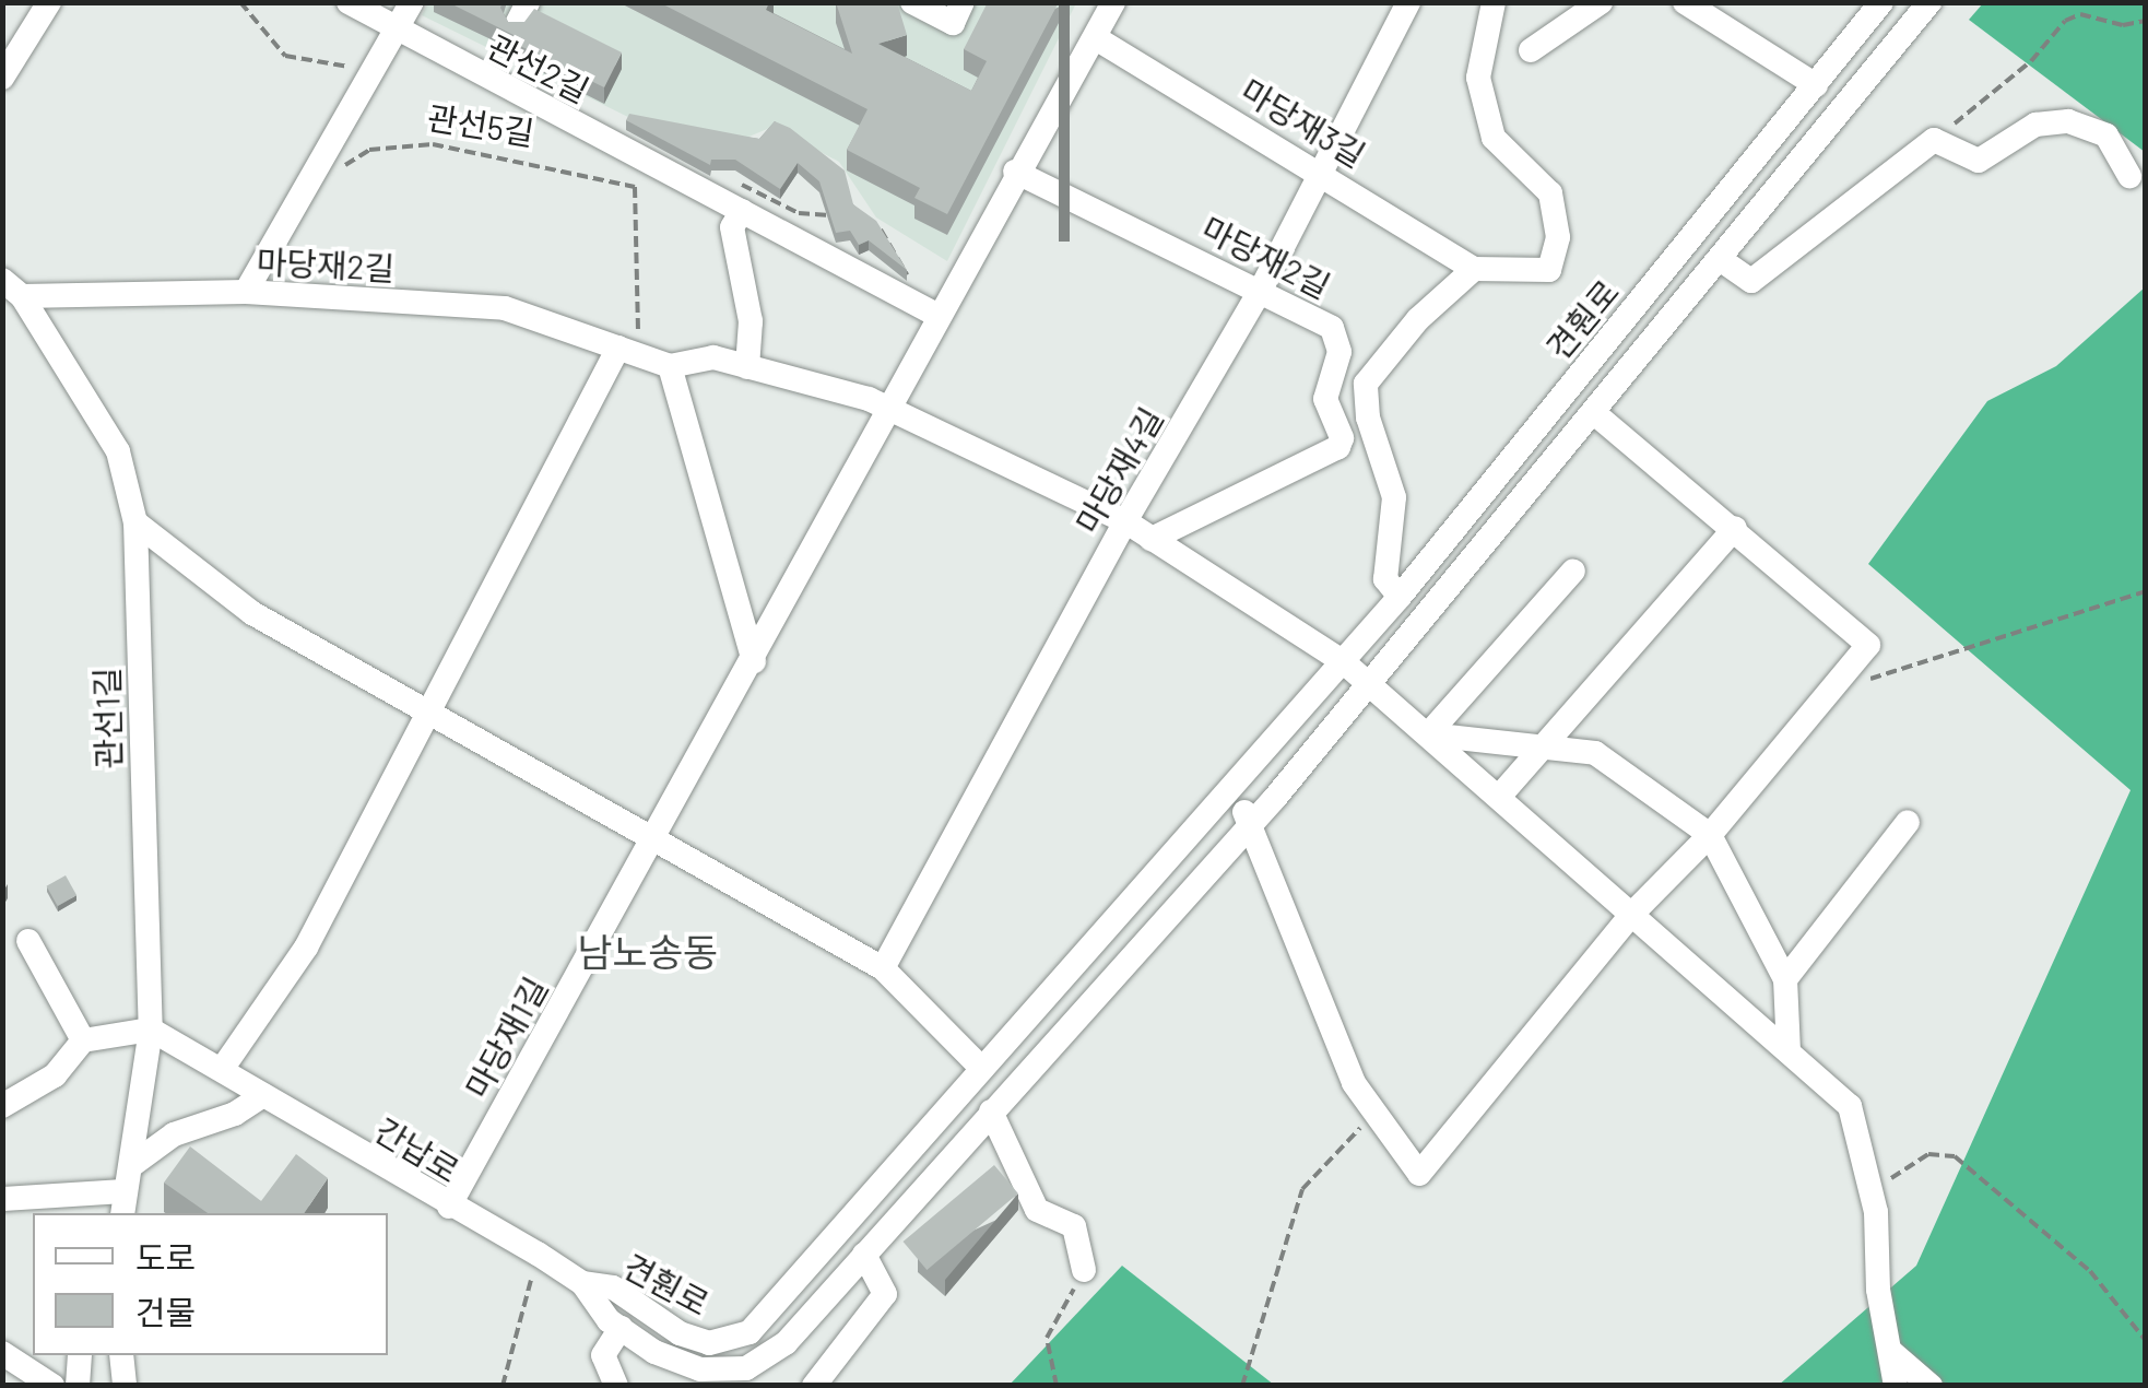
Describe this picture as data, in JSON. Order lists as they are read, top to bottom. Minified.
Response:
{"streets":{"street":["관선2길","마당재3길","마당재2길","견훤로","마당재4길","관선1길","마당재1길","간납로"],"path":["관선5길"]},"crossings":[["마당재3길","마당재4길"],["관선5길","마당재2길"],["마당재2길","견훤로"],["마당재2길","마당재4길"],["마당재2길","관선1길"],["견훤로","간납로"],["관선1길","간납로"],["마당재1길","간납로"]],"districts":["남노송동"],"legend":["도로","건물"]}
